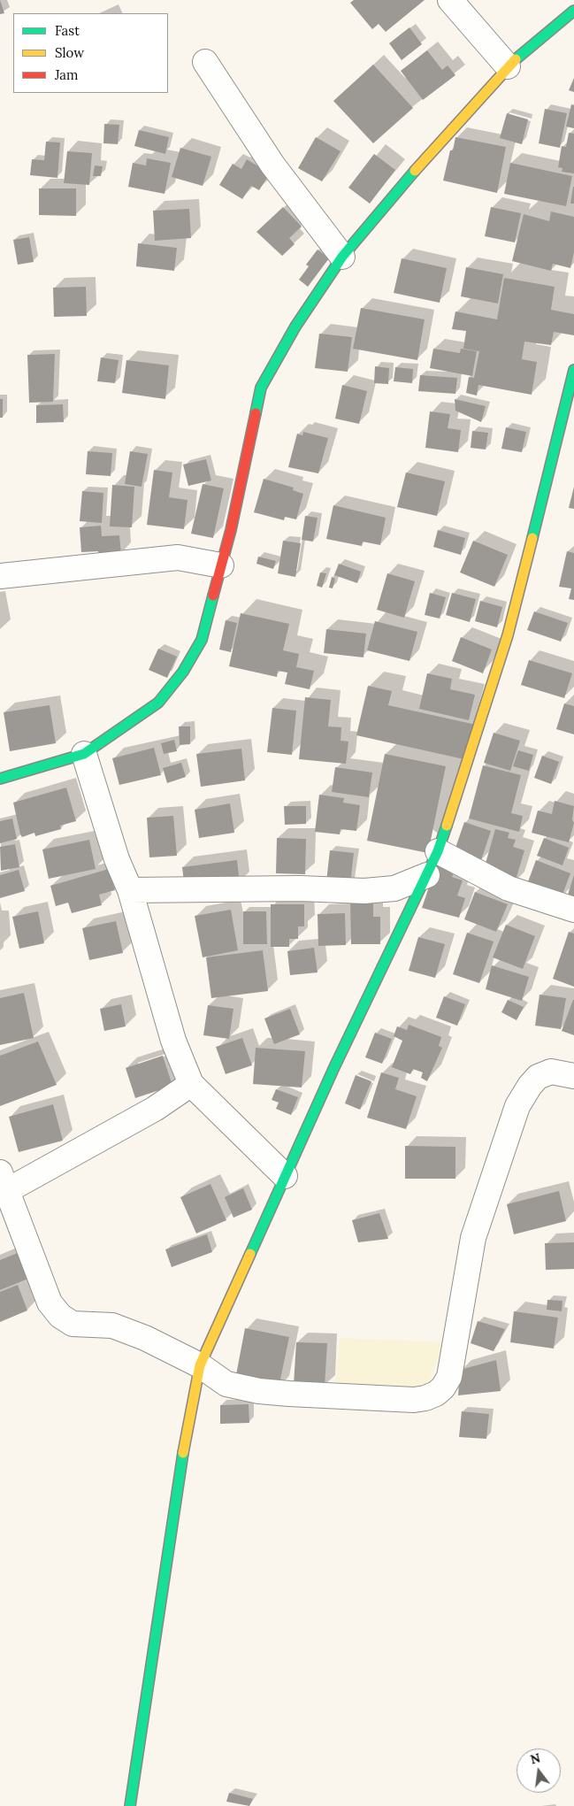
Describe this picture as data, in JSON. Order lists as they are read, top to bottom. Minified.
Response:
{"legend":["Fast","Slow","Jam"],"north":"top"}
